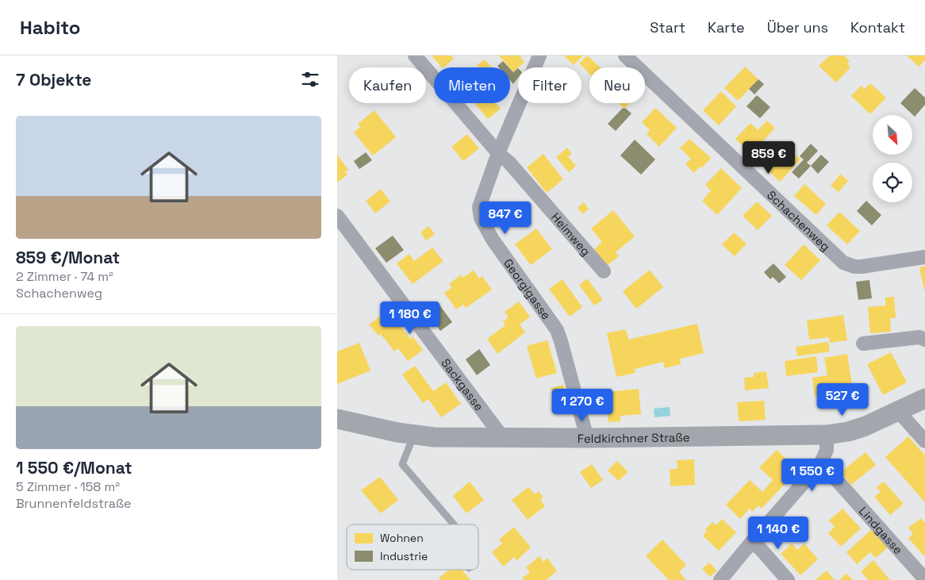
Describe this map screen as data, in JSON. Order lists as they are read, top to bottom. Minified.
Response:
{"streets":{"street":["Schachenweg","Heimweg","Georgigasse","Sackgasse","Feldkirchner Straße","Lindgasse"]},"crossings":[["Heimweg","Georgigasse"],["Georgigasse","Feldkirchner Straße"],["Sackgasse","Feldkirchner Straße"]],"legend":["Wohnen","Industrie"],"north":"bottom right","page":{"header":"Habito","nav":["Start","Karte","Über uns","Kontakt"],"heading":"7 Objekte","chip":["Kaufen","Mieten","Filter","Neu"],"list":[{"name":"859 €/Monat","note":"2 Zimmer · 74 m² · Schachenweg"},{"name":"1 550 €/Monat","note":"5 Zimmer · 158 m² · Brunnenfeldstraße"}],"price":["859 €","847 €","1 180 €","527 €","1 270 €","1 550 €","1 140 €"]}}
